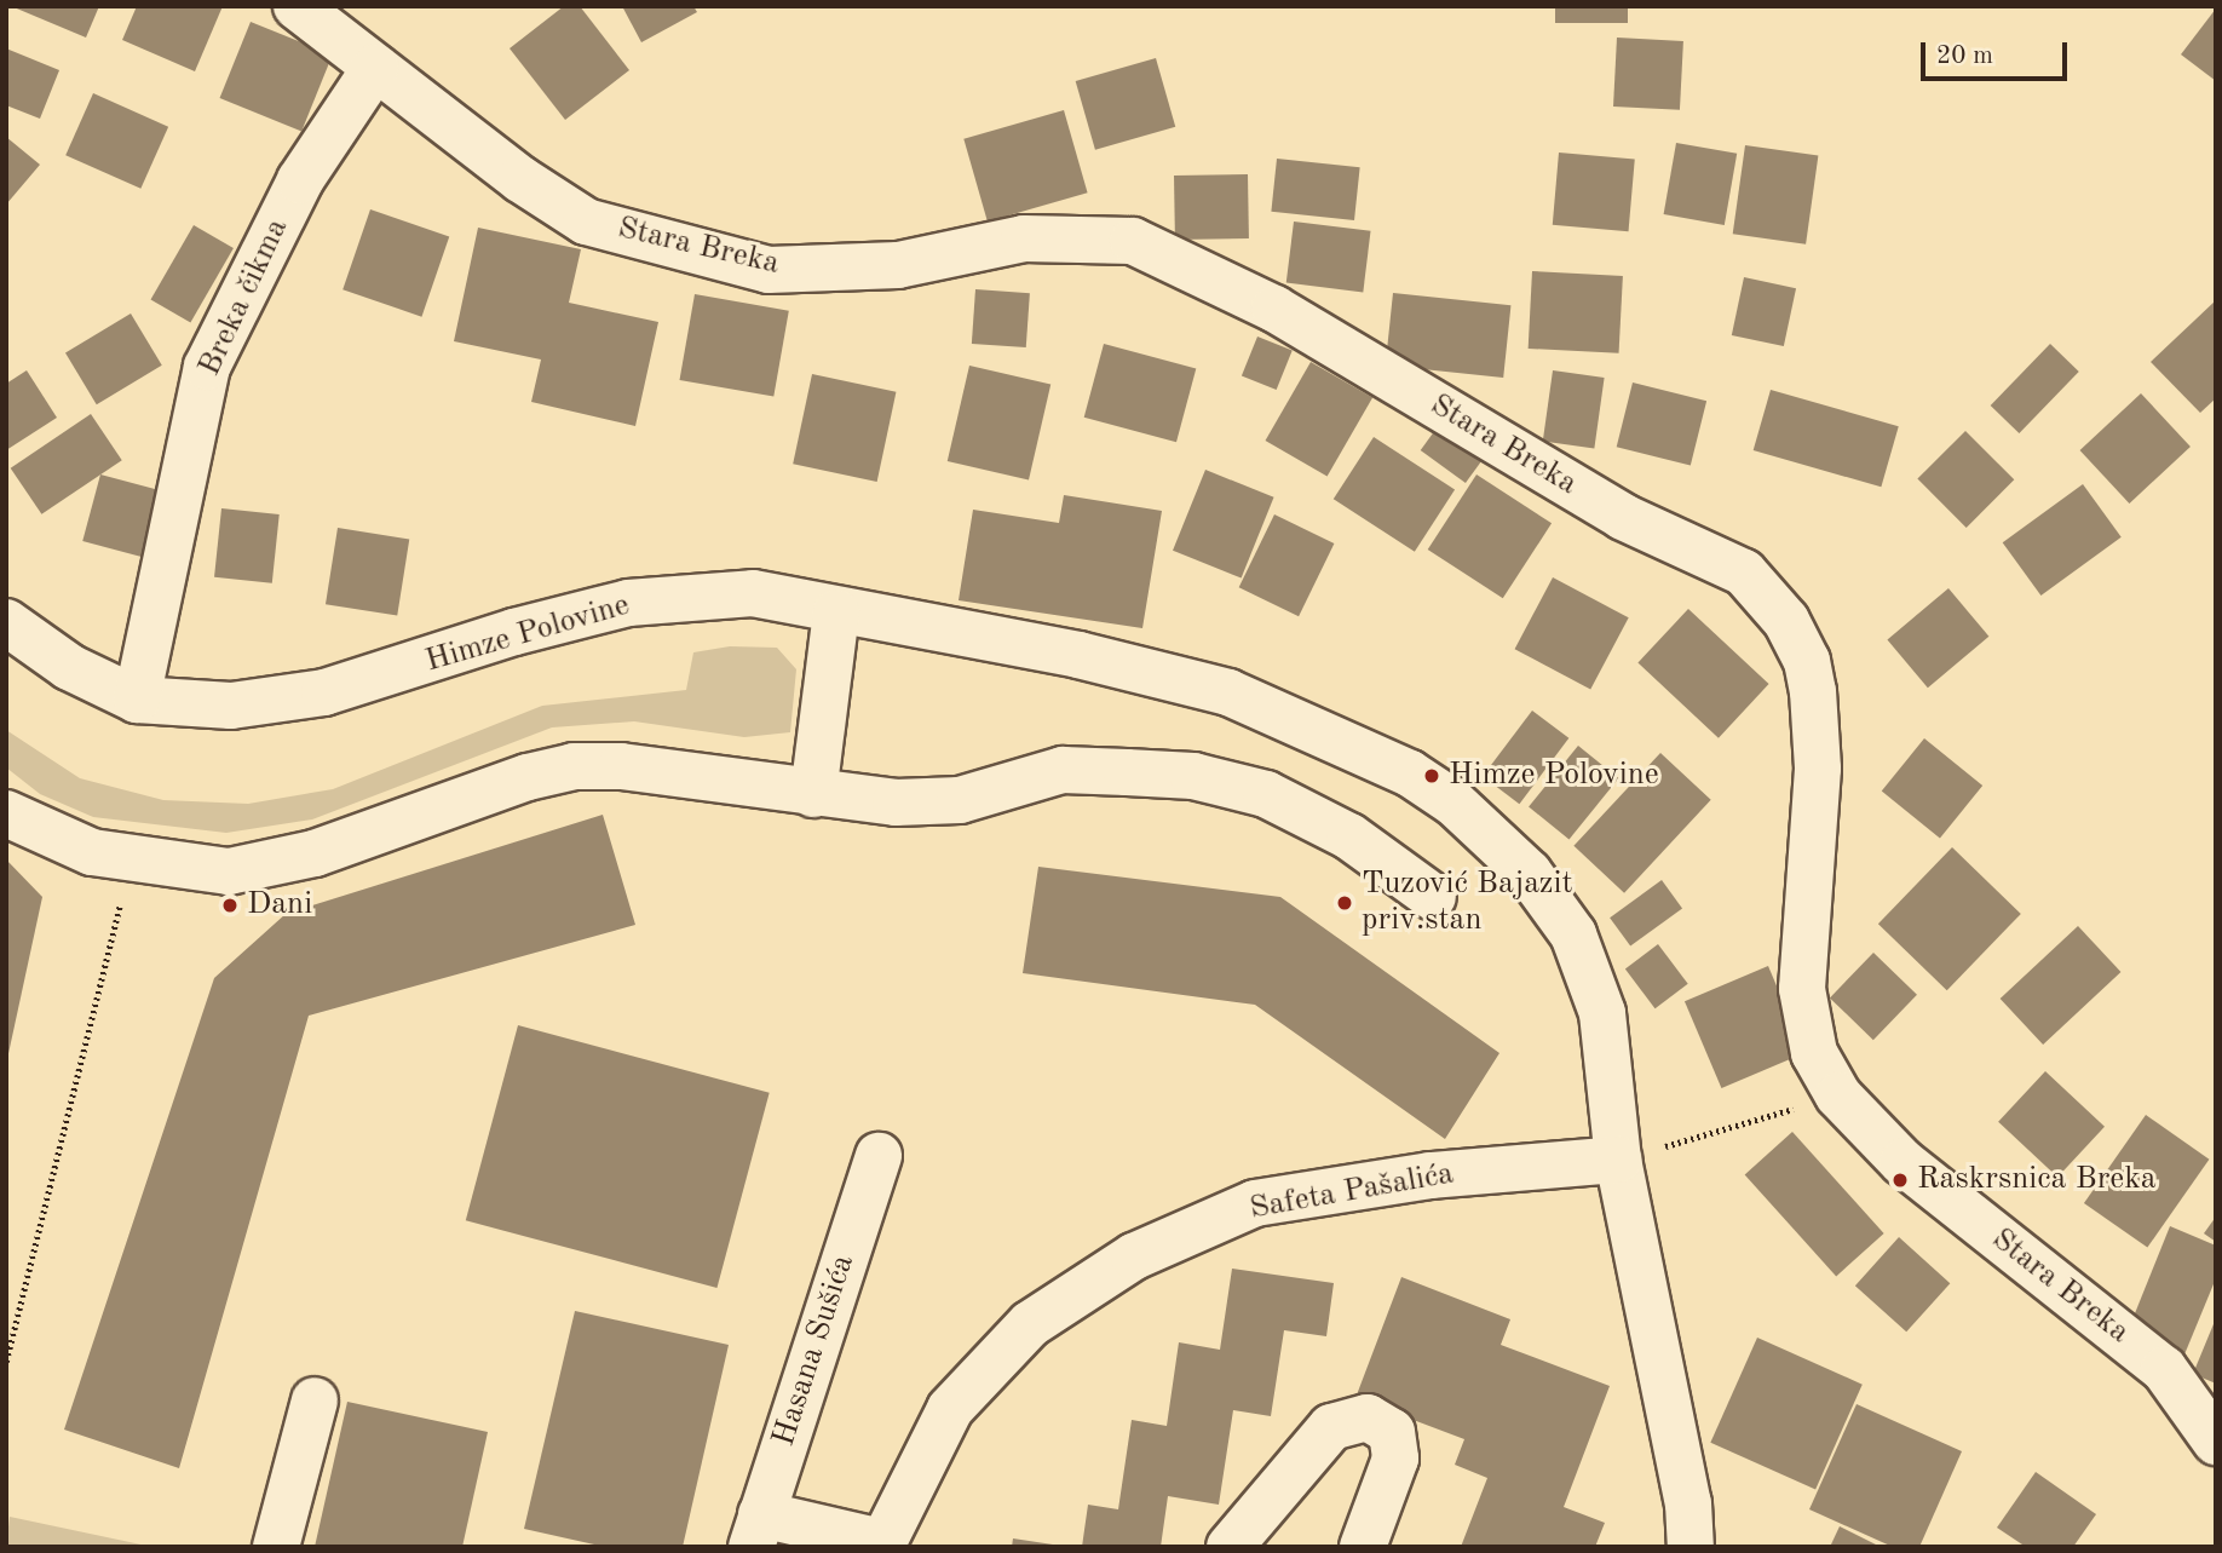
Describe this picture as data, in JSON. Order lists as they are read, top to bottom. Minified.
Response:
{"streets":{"street":["Stara Breka","Breka čikma","Himze Polovine","Safeta Pašalića","Hasana Sušića"]},"crossings":[["Stara Breka","Breka čikma"],["Breka čikma","Himze Polovine"],["Himze Polovine","Safeta Pašalića"]],"places":["Himze Polovine","Tuzović Bajazit priv.stan","Dani","Raskrsnica Breka"],"scale_bar":"20 m"}
